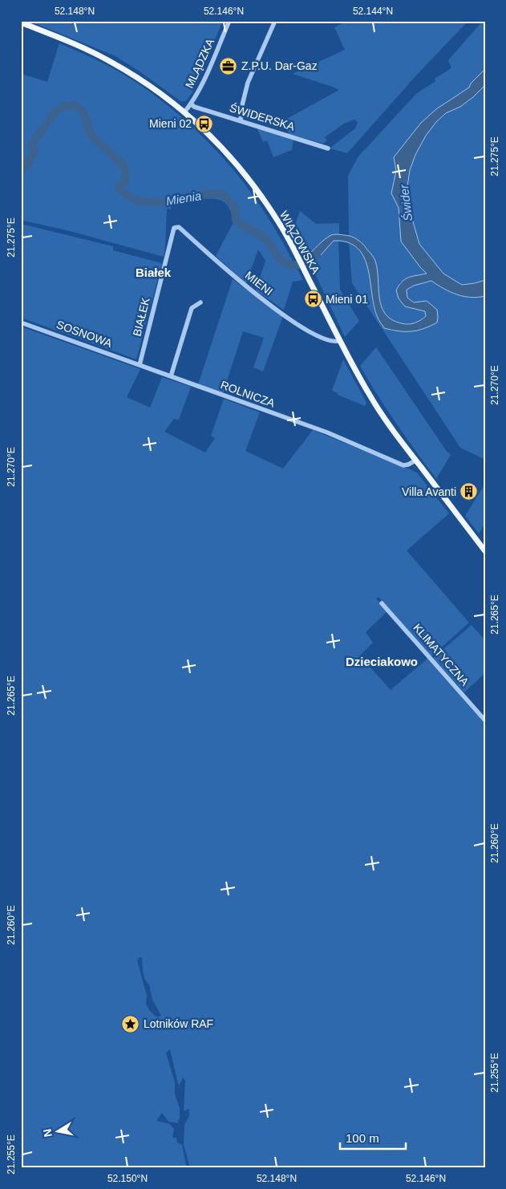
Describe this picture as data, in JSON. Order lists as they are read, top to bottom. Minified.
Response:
{"streets":{"main road":["WIĄZOWSKA"],"street":["MLĄDZKA","ŚWIDERSKA","MIENI","BIAŁEK","SOSNOWA","ROLNICZA","KLIMATYCZNA"]},"crossings":[["MLĄDZKA","ŚWIDERSKA"],["MLĄDZKA","WIĄZOWSKA"],["WIĄZOWSKA","MIENI"],["WIĄZOWSKA","ROLNICZA"],["MIENI","BIAŁEK"],["BIAŁEK","SOSNOWA"],["BIAŁEK","ROLNICZA"],["SOSNOWA","ROLNICZA"]],"districts":["Białek","Dzieciakowo"],"water":["Mienia","Świder"],"places":{"office":["Z.P.U. Dar-Gaz"],"bus stop":["Mieni 02","Mieni 01"],"building":["Villa Avanti"],"place":["Lotników RAF"]},"scale_bar":"100 m","north":"left","coordinates":["52.148°N","52.146°N","52.144°N","21.275°E","21.270°E","21.265°E","21.260°E","21.255°E","52.150°N"]}
